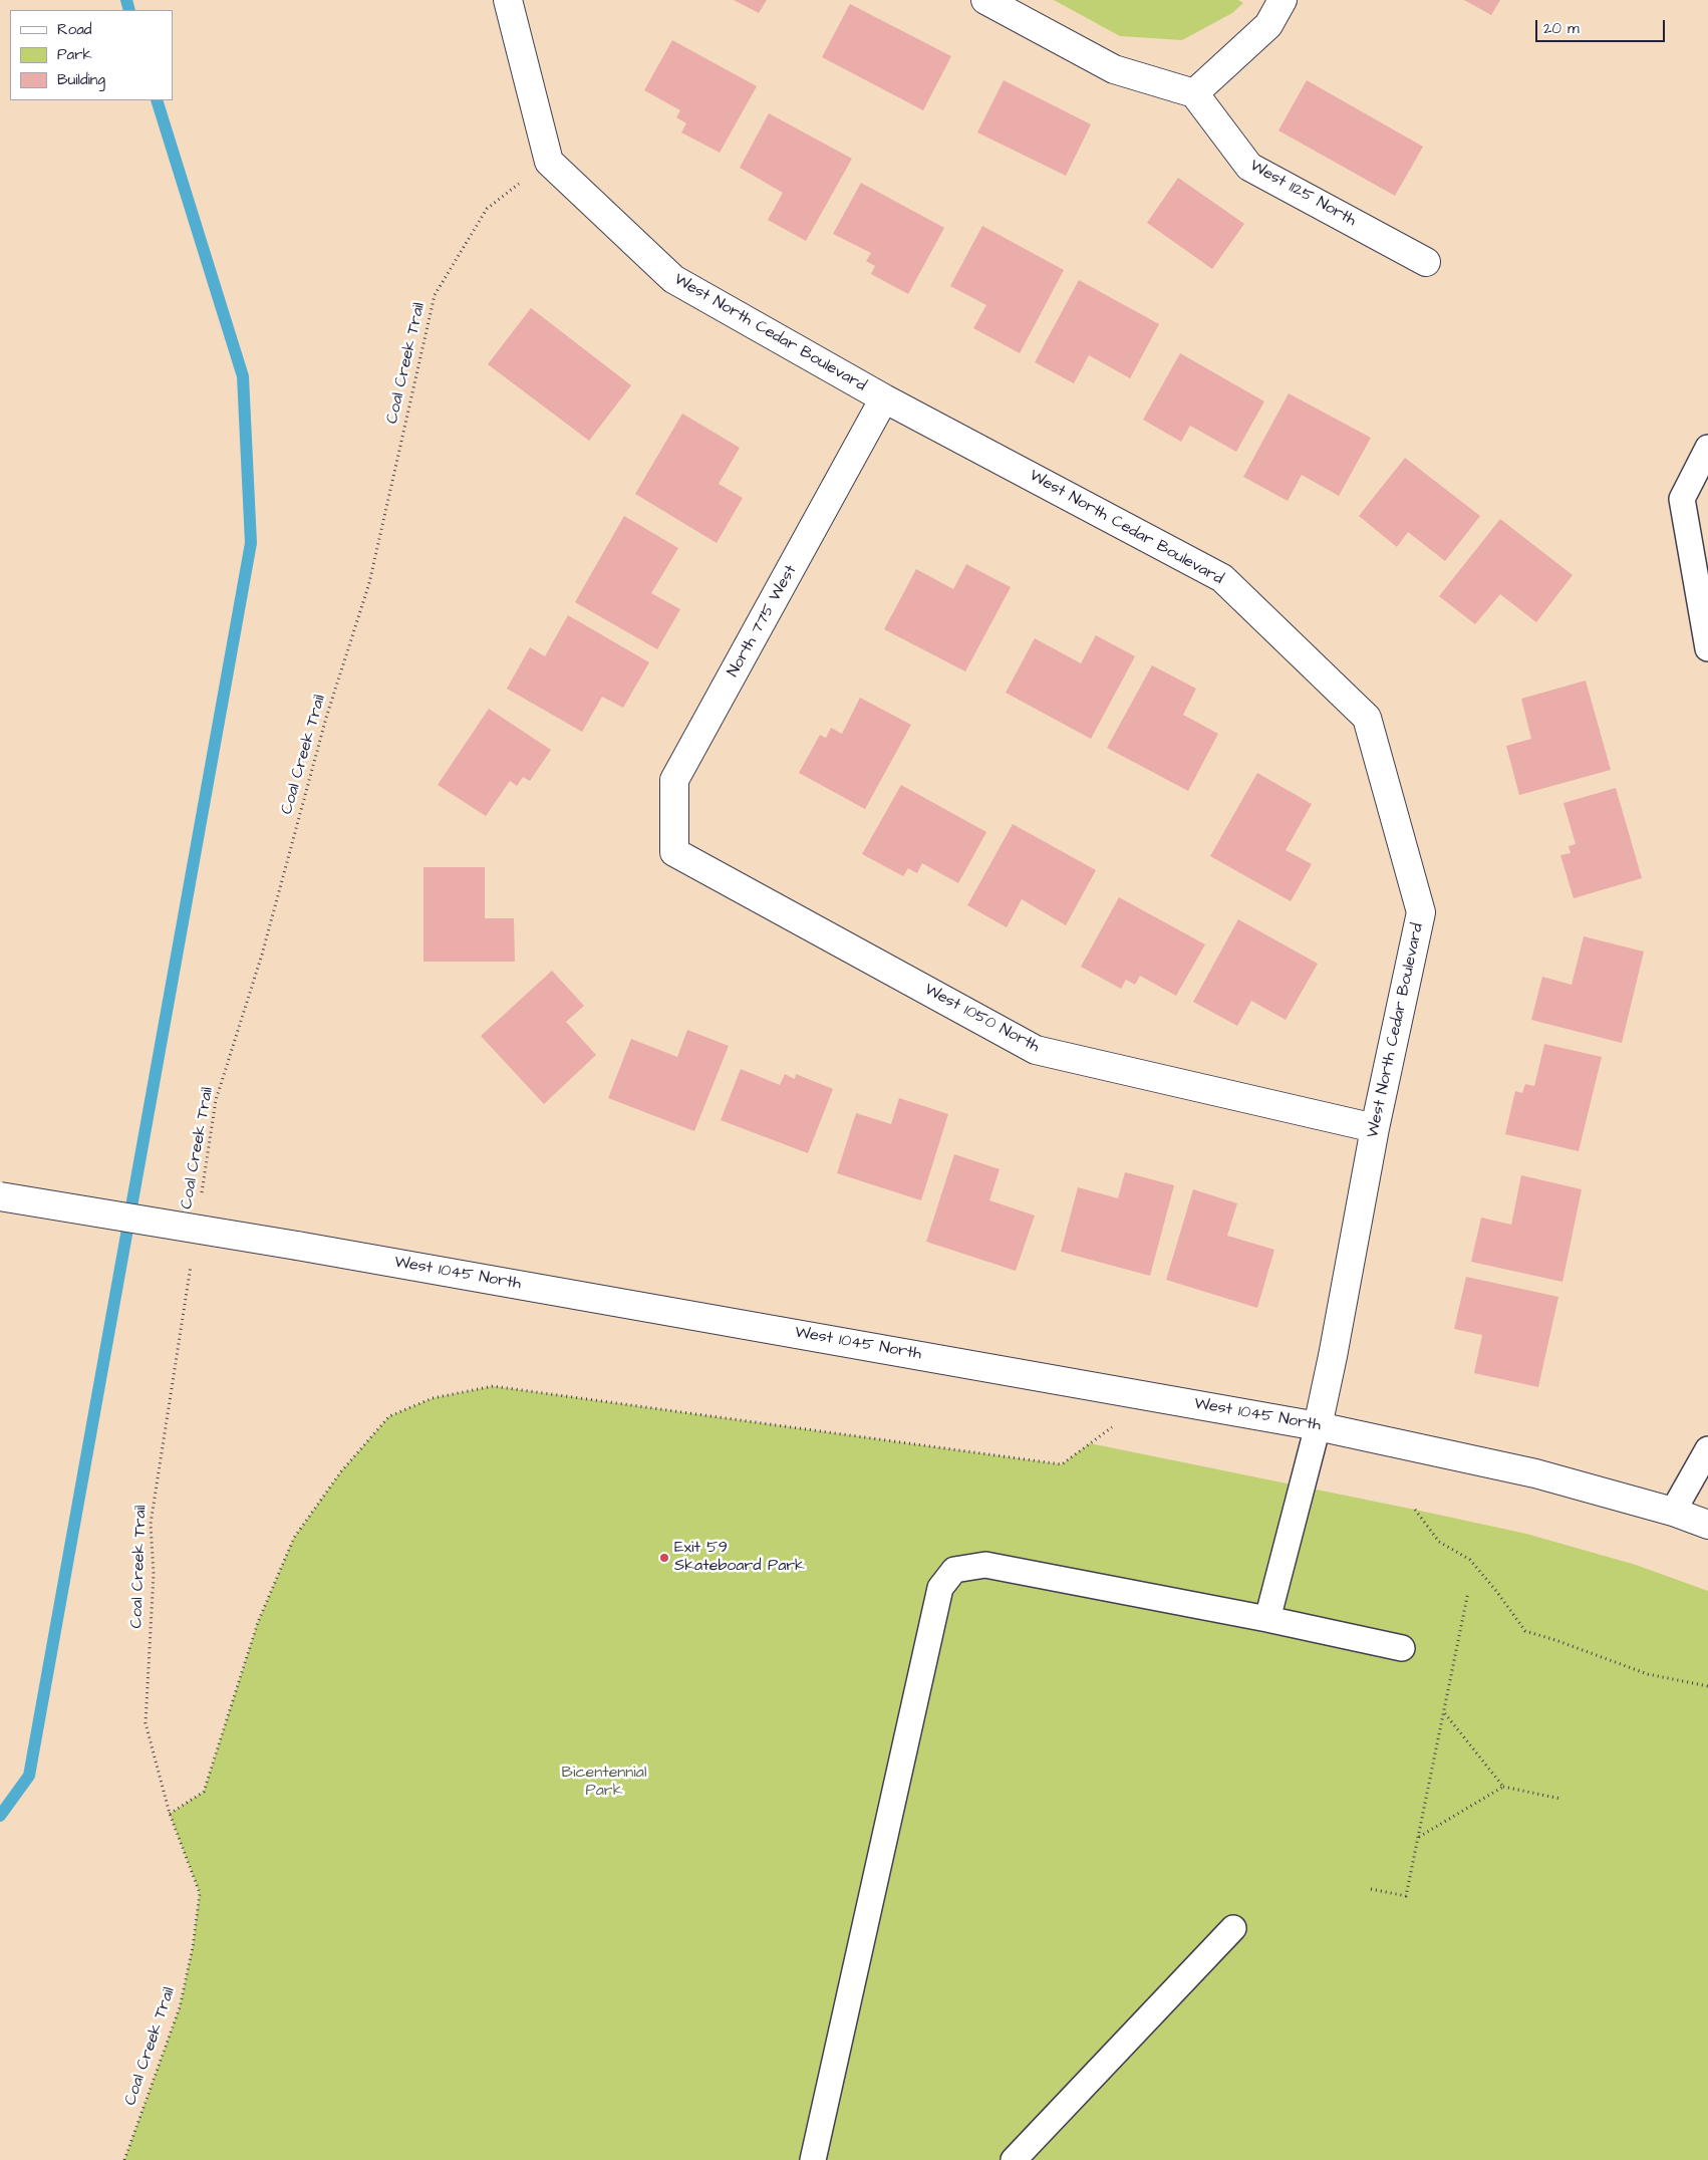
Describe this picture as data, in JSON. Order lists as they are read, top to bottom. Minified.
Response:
{"streets":{"street":["West 1125 North","West North Cedar Boulevard","North 775 West","West 1050 North","West 1045 North"],"path":["Coal Creek Trail"]},"crossings":[["West North Cedar Boulevard","Coal Creek Trail"],["West North Cedar Boulevard","North 775 West"],["West North Cedar Boulevard","West 1050 North"],["West North Cedar Boulevard","West 1045 North"],["North 775 West","West 1050 North"]],"parks":["Bicentennial Park"],"places":["Exit 59 Skateboard Park"],"legend":["Road","Park","Building"],"scale_bar":"20 m"}
